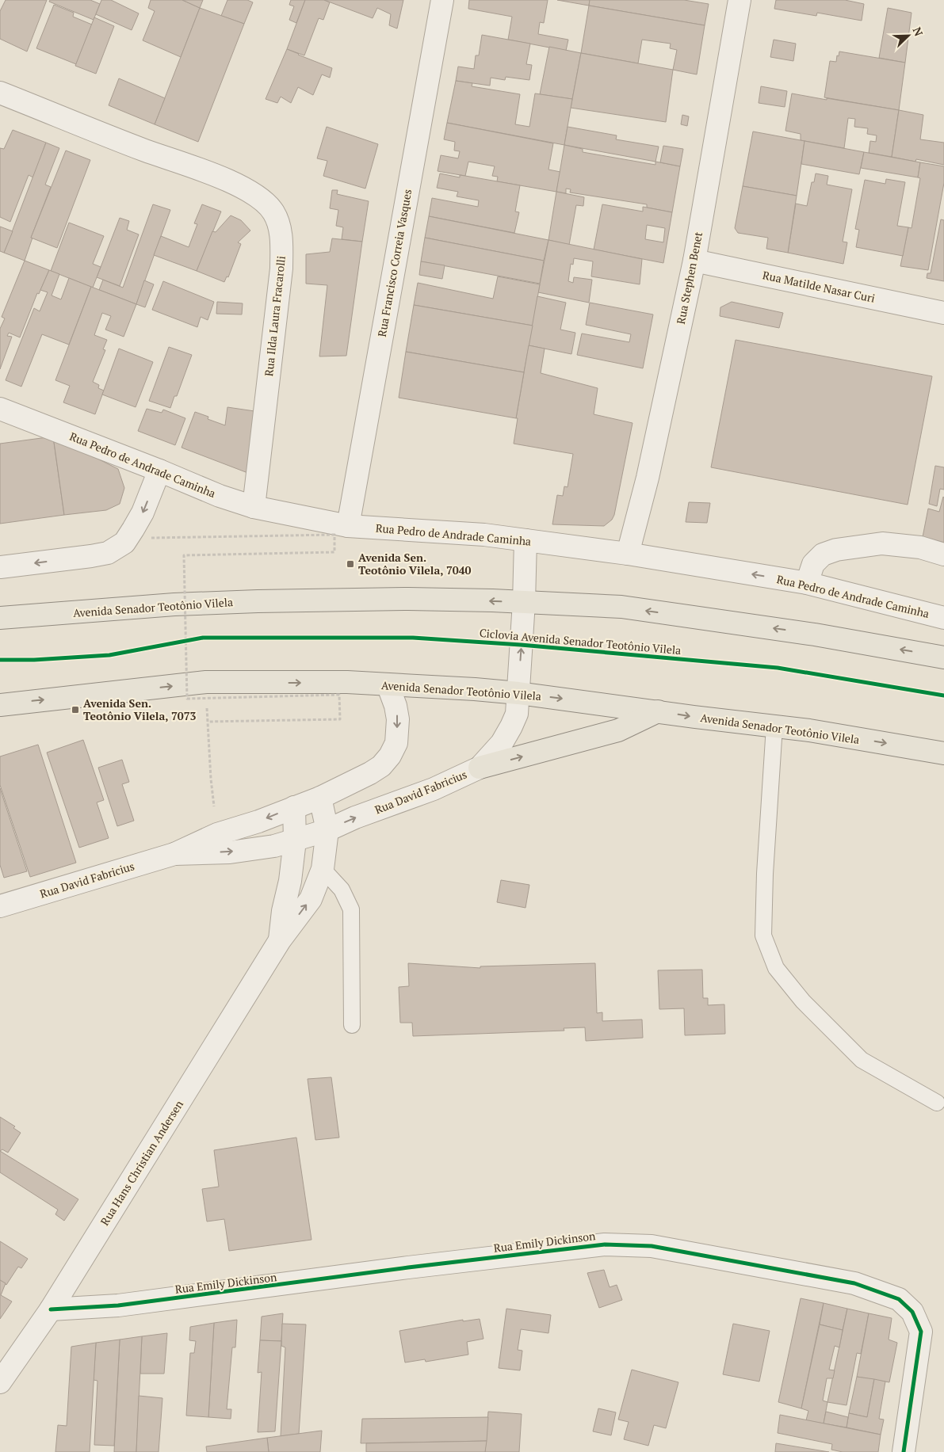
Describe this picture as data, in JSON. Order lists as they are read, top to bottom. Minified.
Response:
{"streets":{"main road":["Avenida Senador Teotônio Vilela"],"street":["Rua Francisco Correia Vasques","Rua Stephen Benet","Rua Matilde Nasar Curi","Rua Ilda Laura Fracarolli","Rua Pedro de Andrade Caminha","Rua David Fabricius","Rua Hans Christian Andersen","Rua Emily Dickinson"],"cycle path":["Ciclovia Avenida Senador Teotônio Vilela"]},"crossings":[["Rua Francisco Correia Vasques","Rua Pedro de Andrade Caminha"],["Rua Stephen Benet","Rua Matilde Nasar Curi"],["Rua Stephen Benet","Rua Pedro de Andrade Caminha"],["Rua Ilda Laura Fracarolli","Rua Pedro de Andrade Caminha"],["Rua Pedro de Andrade Caminha","Rua David Fabricius"],["Avenida Senador Teotônio Vilela","Rua David Fabricius"],["Rua David Fabricius","Rua Hans Christian Andersen"],["Rua Hans Christian Andersen","Rua Emily Dickinson"]],"places":{"transit":["Avenida Sen. Teotônio Vilela, 7040","Avenida Sen. Teotônio Vilela, 7073"]},"north":"top right"}
